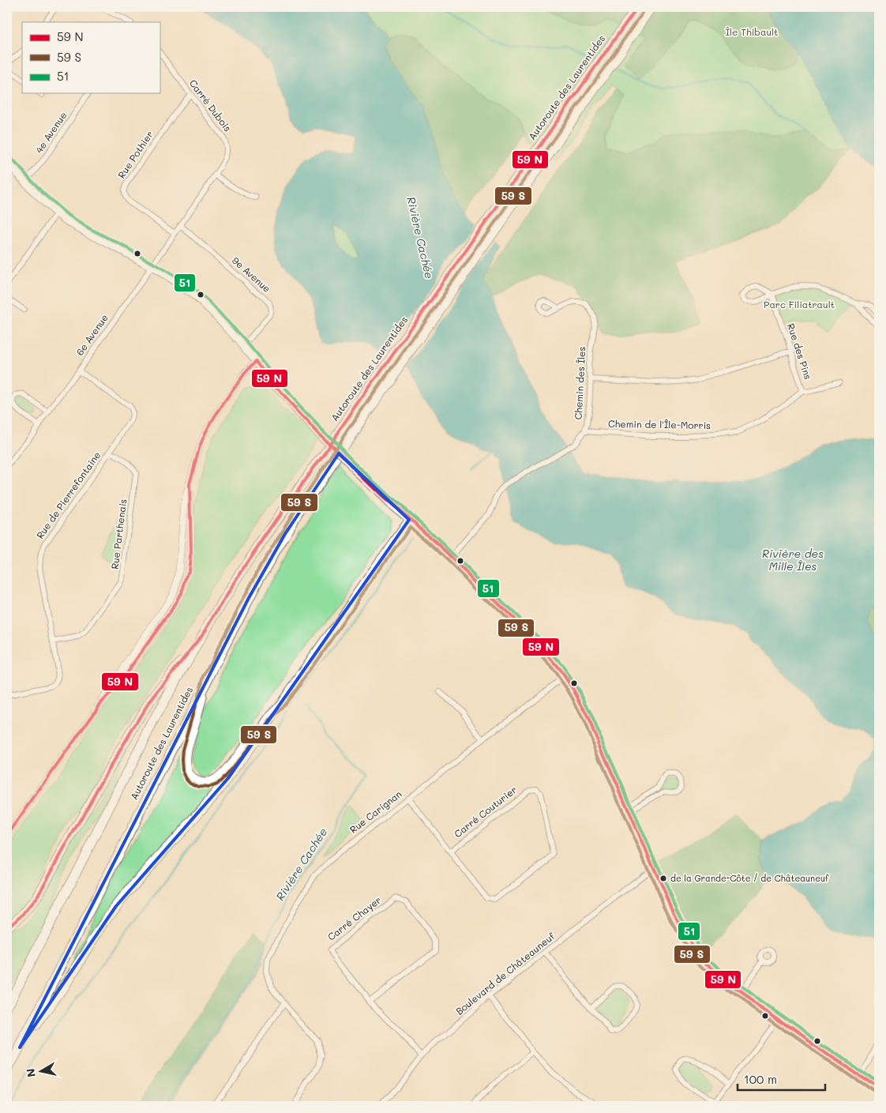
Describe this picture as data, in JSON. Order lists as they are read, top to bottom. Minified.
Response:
{"streets":{"highway":["Autoroute des Laurentides"],"street":["Carré Dubois","4e Avenue","Rue Pothier","9e Avenue","6e Avenue","Rue des Pins","Chemin des Îles","Chemin de l'Île-Morris","Rue de Pierrefontaine","Rue Parthenais","Rue Carignan","Carré Couturier","Carré Chayer","Boulevard de Châteauneuf"]},"crossings":[["Carré Dubois","Rue Pothier"],["Carré Dubois","9e Avenue"],["Carré Dubois","6e Avenue"],["6e Avenue","Rue de Pierrefontaine"],["Rue des Pins","Chemin de l'Île-Morris"],["Chemin des Îles","Chemin de l'Île-Morris"],["Rue de Pierrefontaine","Rue Parthenais"],["Rue Carignan","Carré Couturier"],["Carré Chayer","Boulevard de Châteauneuf"]],"water":["Rivière Cachée","Rivière des Mille Îles"],"parks":["Île Thibault","Parc Filiatrault"],"places":["de la Grande-Côte / de Châteauneuf"],"lines":["transit line 51"],"legend":["59 N","59 S","51"],"scale_bar":"100 m","north":"left"}
